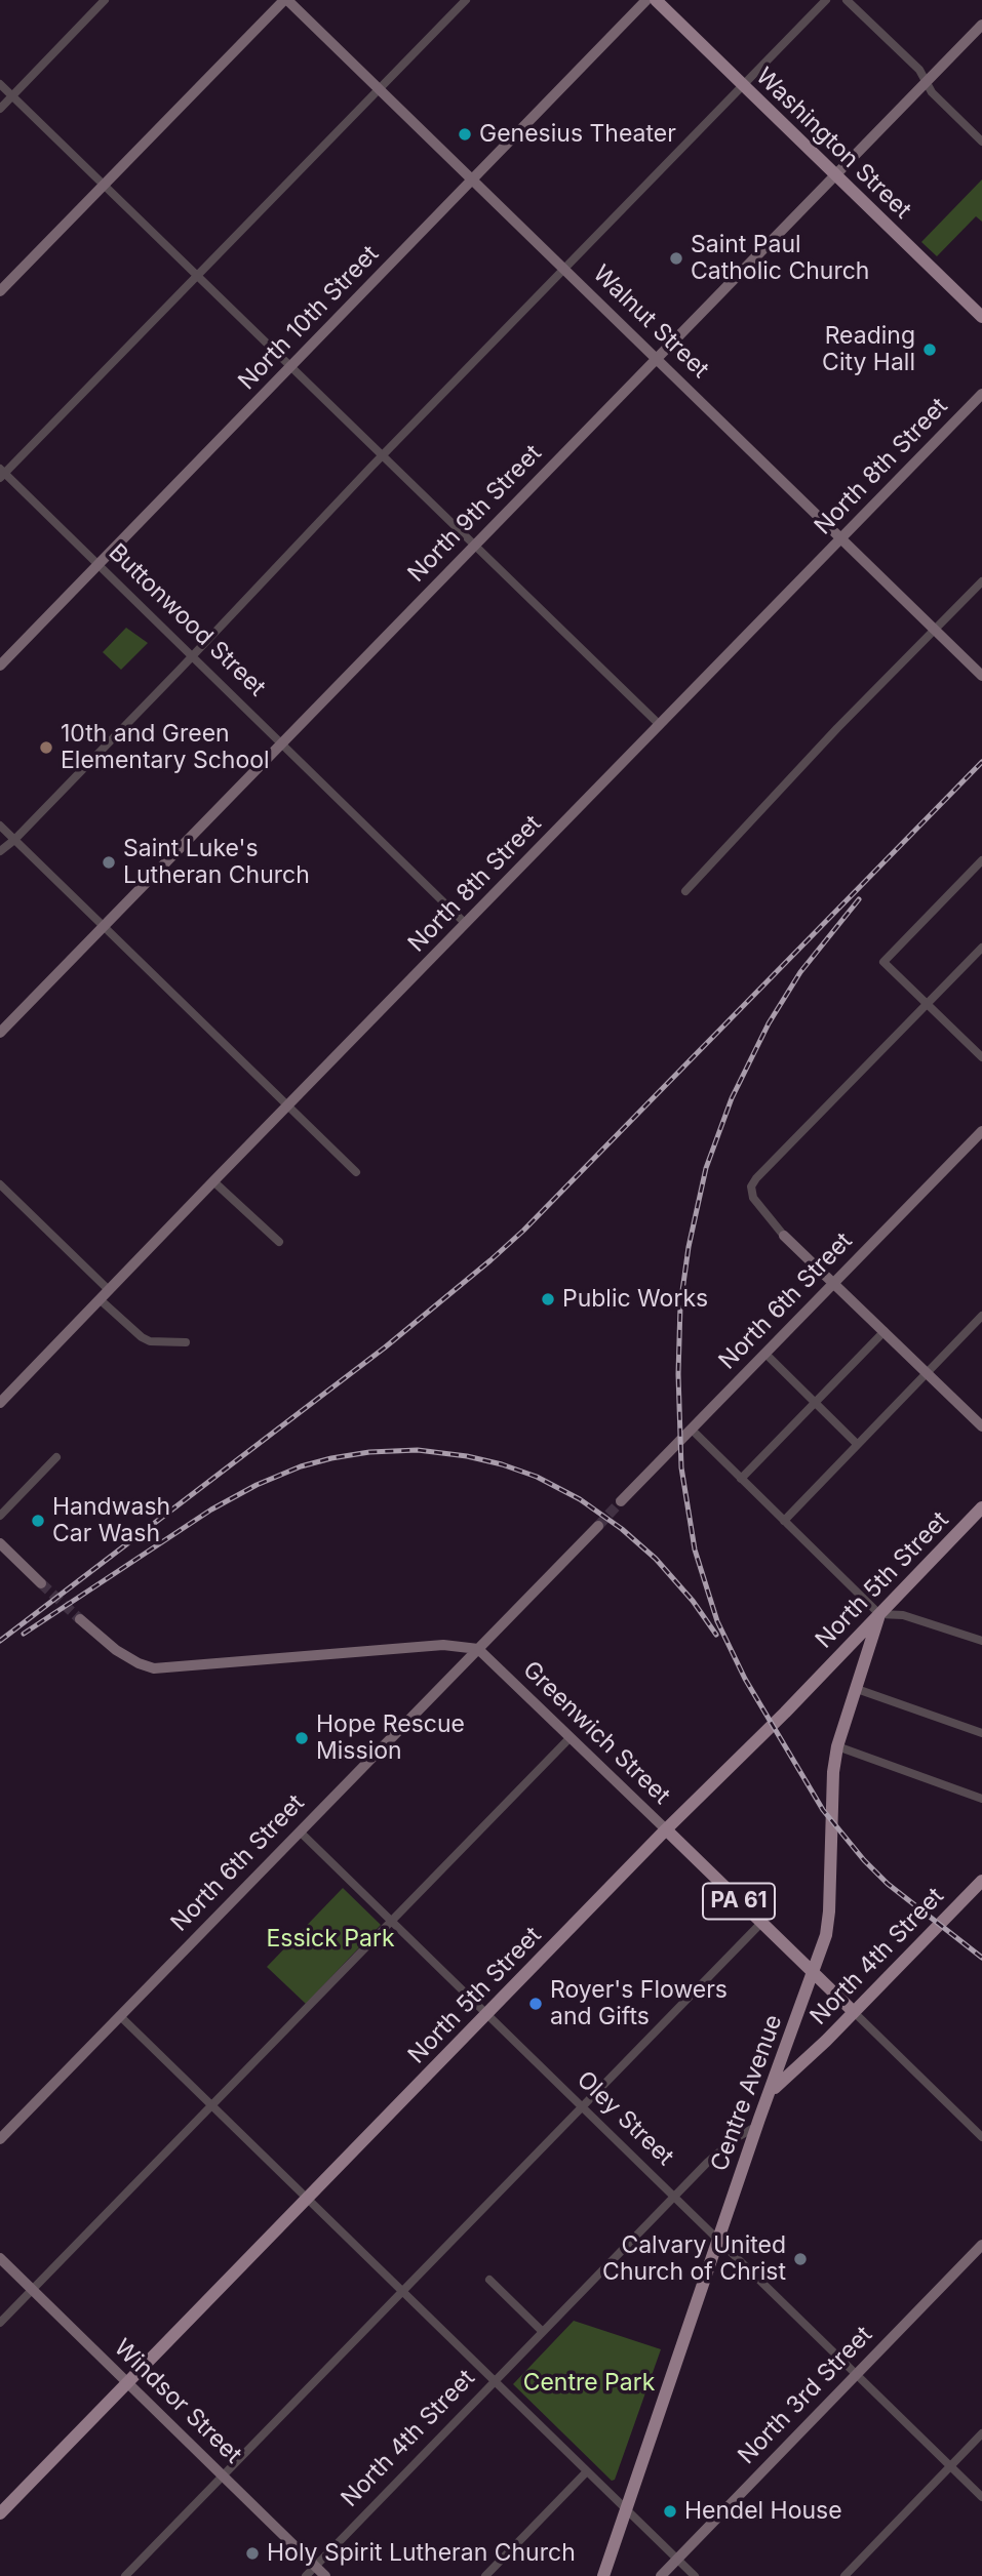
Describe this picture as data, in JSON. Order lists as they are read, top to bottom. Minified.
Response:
{"streets":{"main road":["Washington Street","North 5th Street","Greenwich Street","PA 61","North 4th Street","Centre Avenue"],"street":["North 10th Street","Walnut Street","North 8th Street","North 9th Street","Buttonwood Street","North 6th Street","Oley Street","North 3rd Street","Windsor Street"]},"crossings":[["Washington Street","North 9th Street"],["North 10th Street","Walnut Street"],["North 10th Street","Buttonwood Street"],["Walnut Street","North 8th Street"],["Walnut Street","North 9th Street"],["North 8th Street","Buttonwood Street"],["North 9th Street","Buttonwood Street"],["North 6th Street","Greenwich Street"],["North 6th Street","Oley Street"],["North 5th Street","Greenwich Street"],["North 5th Street","Centre Avenue"],["North 5th Street","Oley Street"],["North 5th Street","Windsor Street"],["Greenwich Street","North 4th Street"],["Greenwich Street","Centre Avenue"],["North 4th Street","Centre Avenue"],["North 4th Street","Oley Street"],["North 4th Street","Windsor Street"],["Centre Avenue","Oley Street"],["Oley Street","North 3rd Street"]],"parks":["Essick Park","Centre Park"],"places":["Genesius Theater","Saint Paul Catholic Church","Reading City Hall","10th and Green Elementary School","Saint Luke's Lutheran Church","Public Works","Handwash Car Wash","Hope Rescue Mission","Royer's Flowers and Gifts","Calvary United Church of Christ","Hendel House","Holy Spirit Lutheran Church"]}
